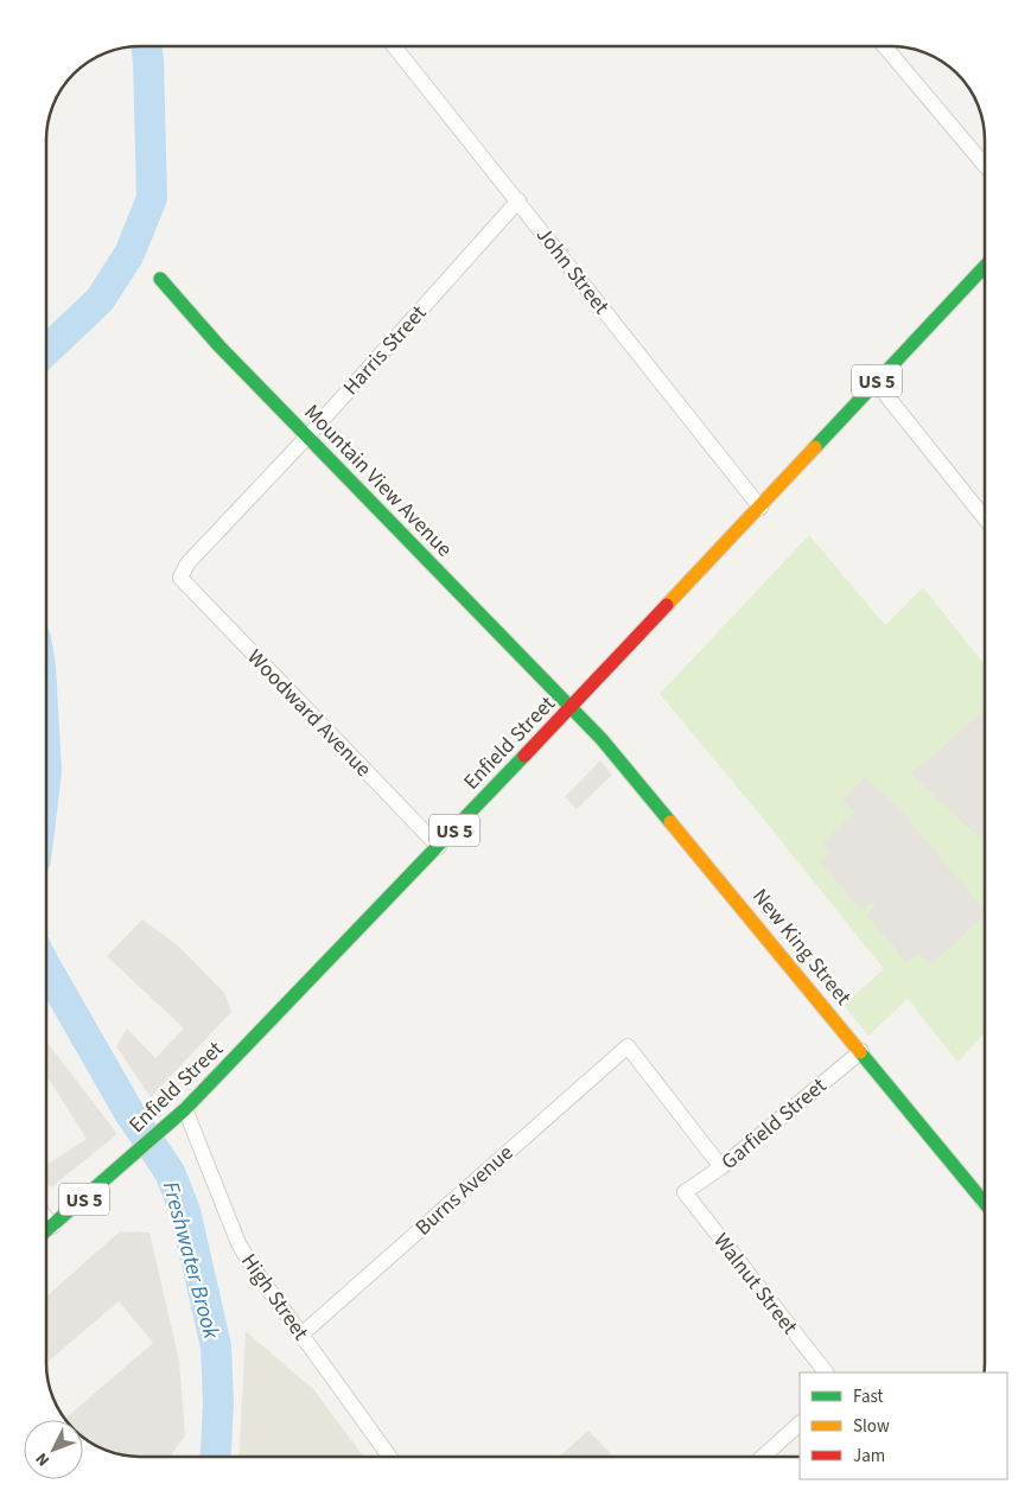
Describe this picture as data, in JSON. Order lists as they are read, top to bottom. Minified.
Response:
{"streets":{"main road":["US 5","Mountain View Avenue","Enfield Street","New King Street"],"street":["John Street","Harris Street","Woodward Avenue","Garfield Street","Burns Avenue","Walnut Street","High Street"]},"crossings":[["John Street","Harris Street"],["John Street","Enfield Street"],["Harris Street","Mountain View Avenue"],["Harris Street","Woodward Avenue"],["Mountain View Avenue","Enfield Street"],["Mountain View Avenue","New King Street"],["Woodward Avenue","Enfield Street"],["Enfield Street","New King Street"],["Enfield Street","High Street"],["New King Street","Garfield Street"],["Garfield Street","Burns Avenue"],["Garfield Street","Walnut Street"],["Burns Avenue","High Street"]],"water":["Freshwater Brook"],"legend":["Fast","Slow","Jam"],"north":"bottom left"}
